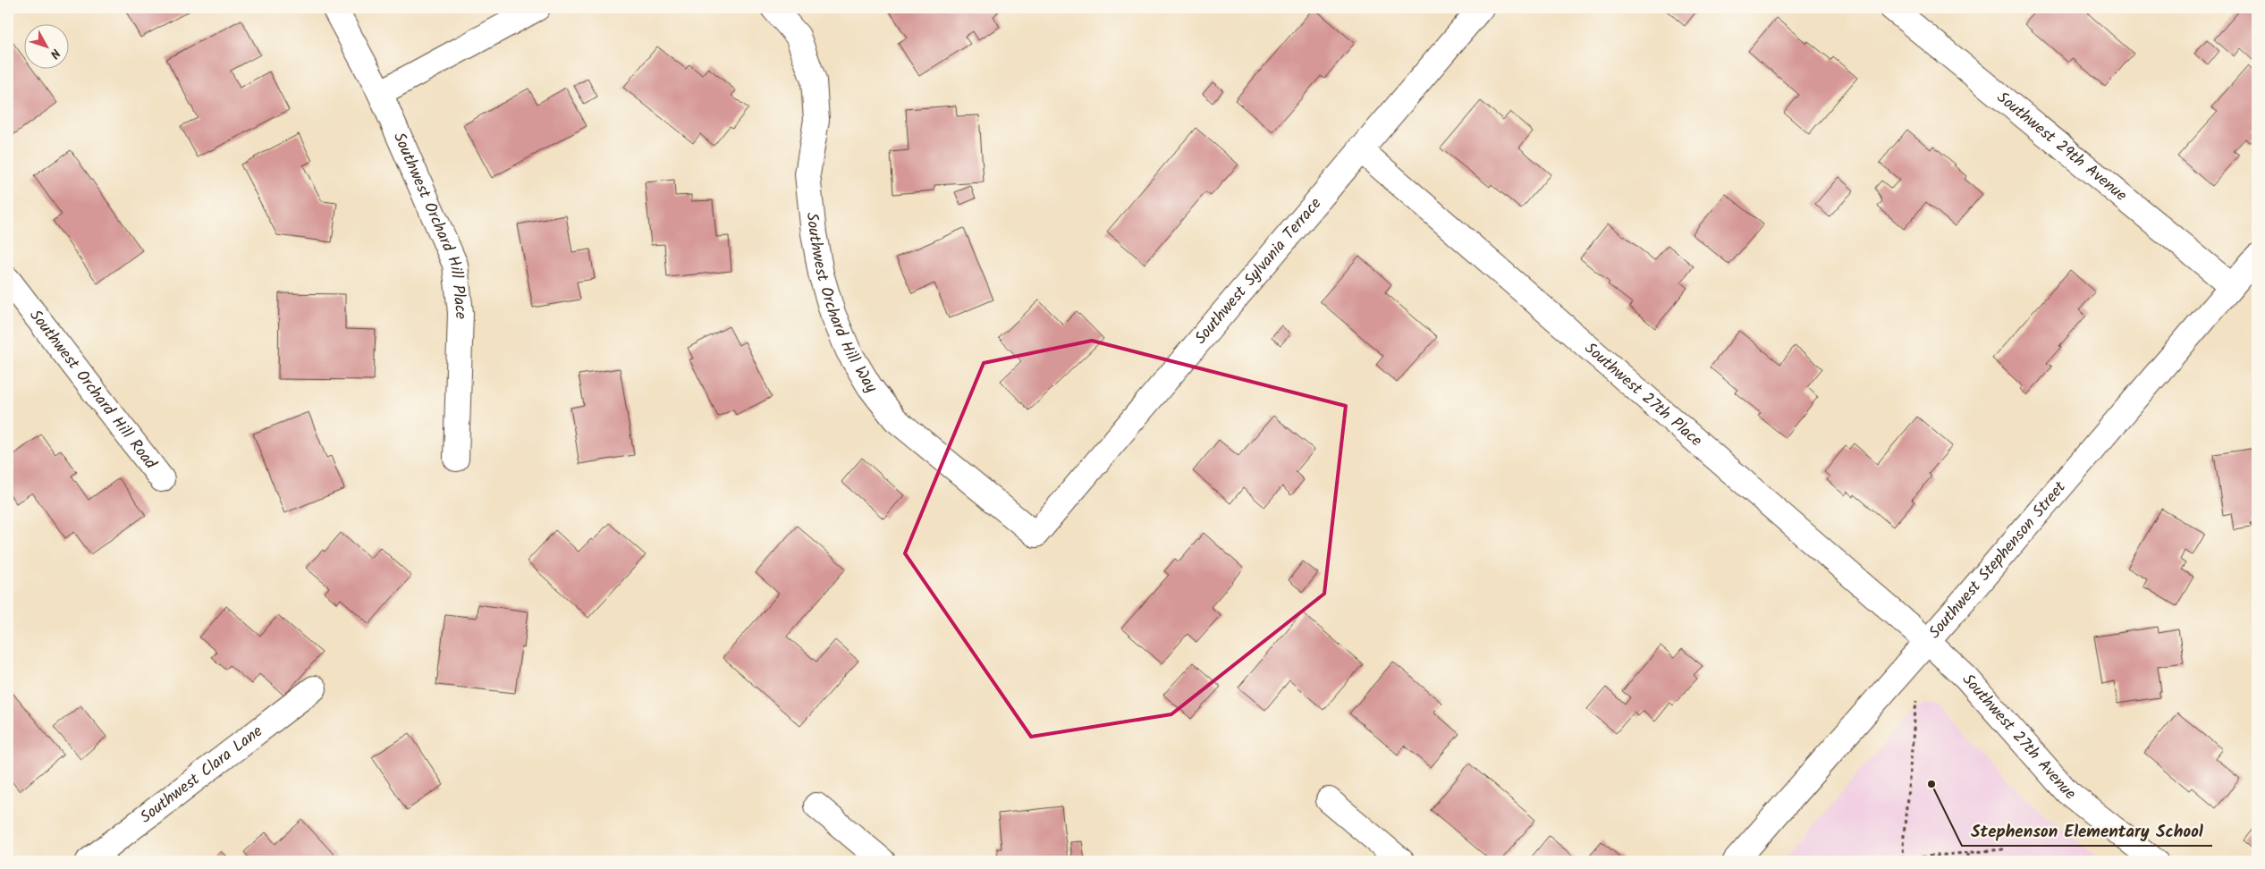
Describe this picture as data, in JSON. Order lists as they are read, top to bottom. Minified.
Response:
{"streets":{"street":["Southwest 29th Avenue","Southwest Orchard Hill Place","Southwest Sylvania Terrace","Southwest Orchard Hill Way","Southwest Orchard Hill Road","Southwest 27th Place","Southwest Stephenson Street","Southwest 27th Avenue","Southwest Clara Lane"]},"crossings":[["Southwest 29th Avenue","Southwest Stephenson Street"],["Southwest Sylvania Terrace","Southwest Orchard Hill Way"],["Southwest Sylvania Terrace","Southwest 27th Place"],["Southwest 27th Place","Southwest Stephenson Street"],["Southwest 27th Place","Southwest 27th Avenue"],["Southwest Stephenson Street","Southwest 27th Avenue"]],"places":["Stephenson Elementary School"],"north":"bottom right"}
